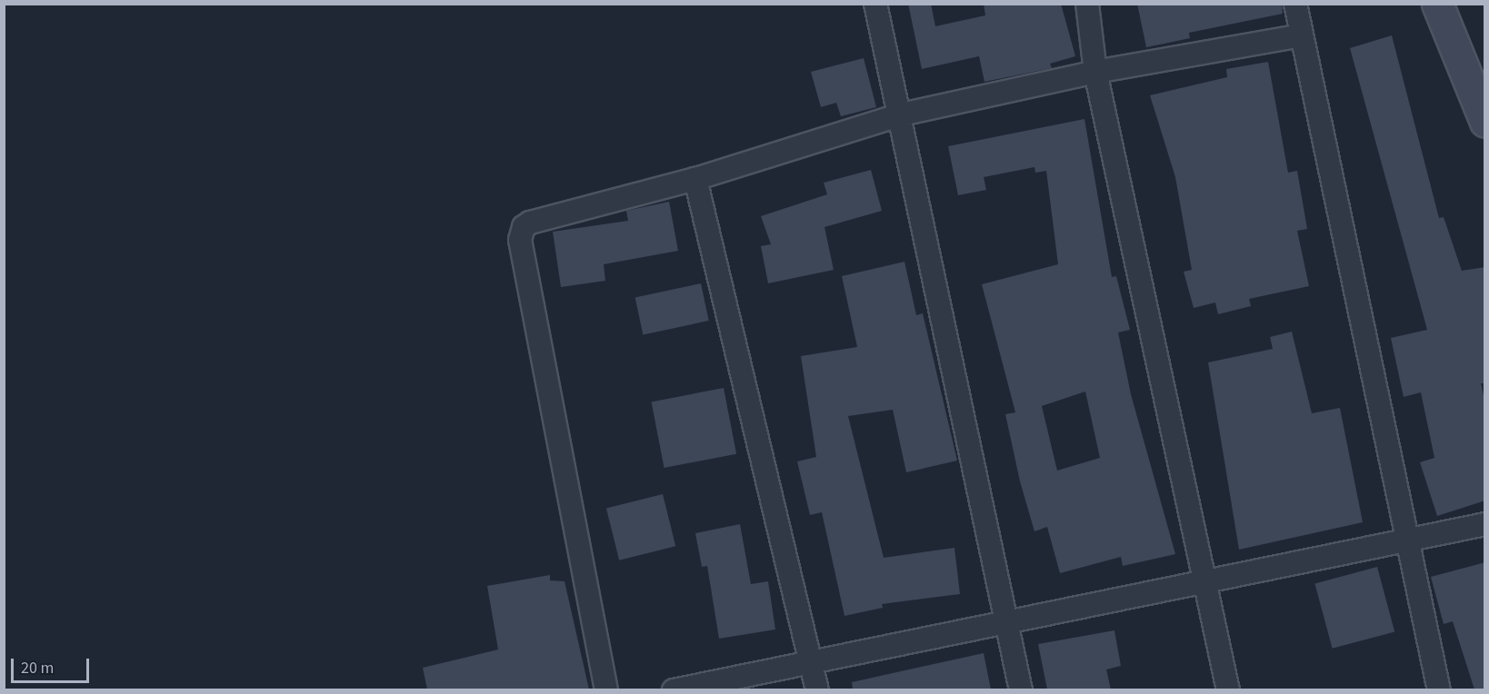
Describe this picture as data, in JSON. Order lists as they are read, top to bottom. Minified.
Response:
{"scale_bar":"20 m"}
